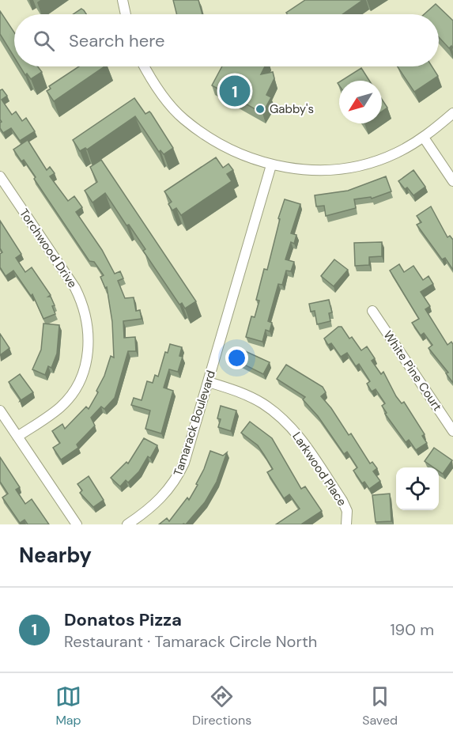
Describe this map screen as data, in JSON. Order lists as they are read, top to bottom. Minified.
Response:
{"streets":{"street":["Torchwood Drive","White Pine Court","Tamarack Boulevard","Larkwood Place"]},"crossings":[["Tamarack Boulevard","Larkwood Place"]],"places":["Gabby's"],"north":"bottom left","page":{"search":"Search here","pins":"1","heading":"Nearby","list":[{"mark":"1","name":"Donatos Pizza","note":"Restaurant · Tamarack Circle North","value":"190 m"}],"nav":["Map","Directions","Saved"]}}
